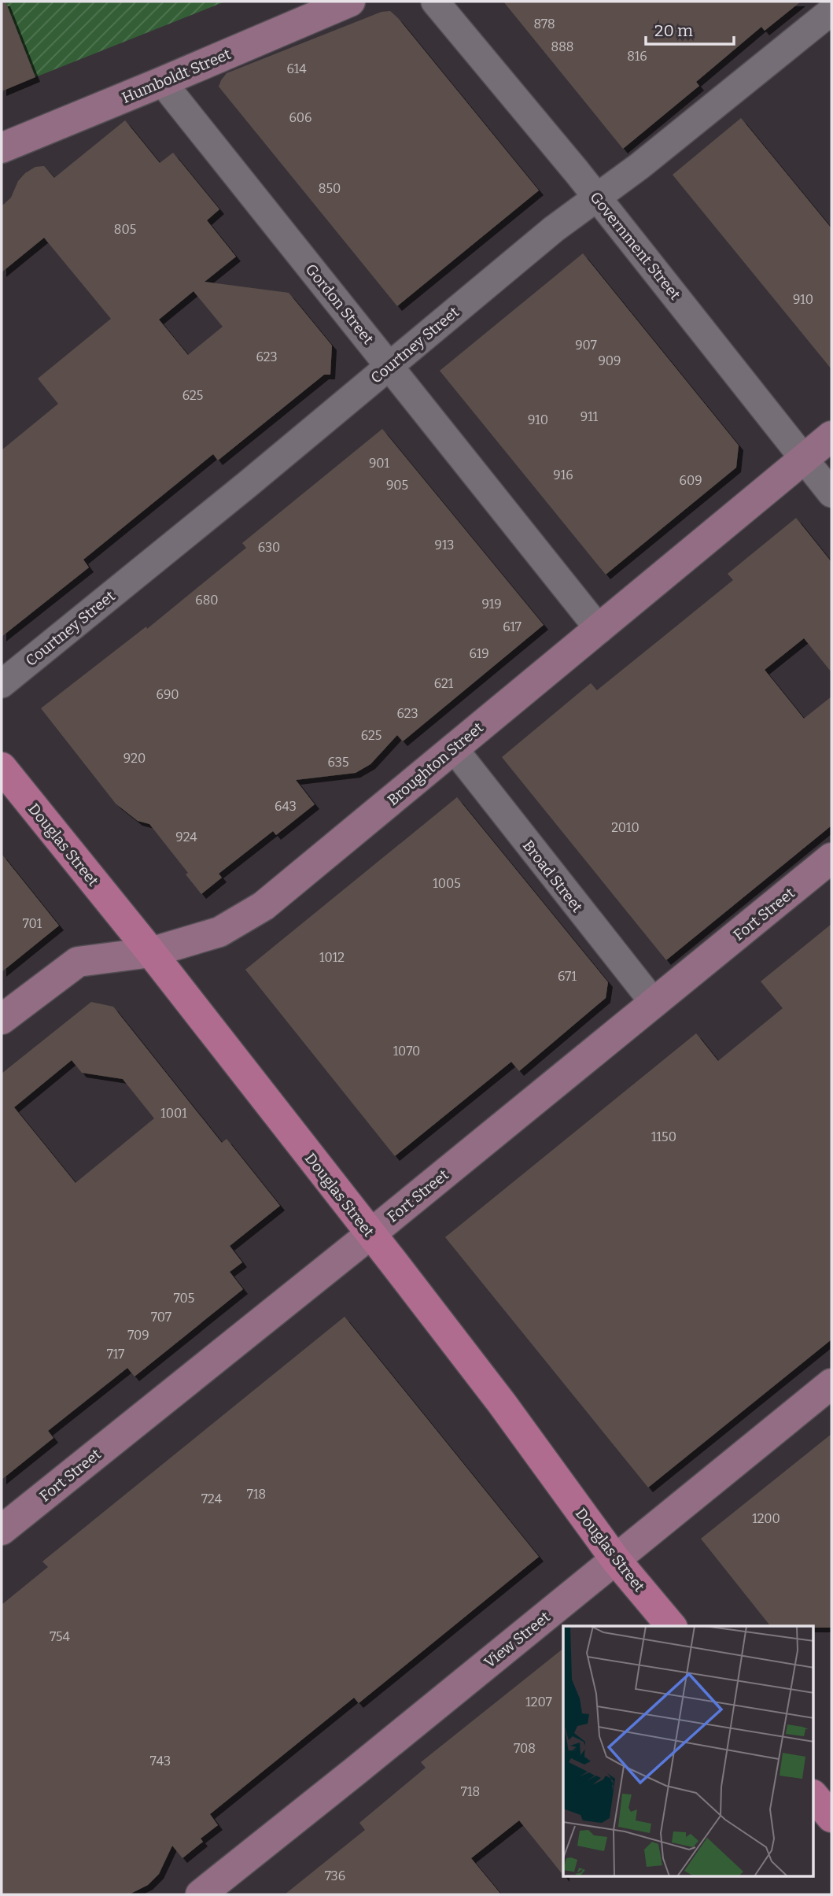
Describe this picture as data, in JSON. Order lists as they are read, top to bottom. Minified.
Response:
{"streets":{"main road":["Douglas Street"],"street":["Humboldt Street","Government Street","Gordon Street","Courtney Street","Broughton Street","Broad Street","Fort Street","View Street"]},"crossings":[["Humboldt Street","Gordon Street"],["Government Street","Courtney Street"],["Government Street","Broughton Street"],["Gordon Street","Courtney Street"],["Gordon Street","Broughton Street"],["Broughton Street","Douglas Street"],["Broughton Street","Broad Street"],["Douglas Street","Fort Street"],["Douglas Street","View Street"],["Broad Street","Fort Street"]],"house_numbers":["878","888","816","614","606","850","805","910","907","623","909","625","911","910","901","916","609","905","913","630","680","919","617","619","621","690","623","625","920","635","643","2010","924","1005","701","1012","671","1070","1001","1150","705","707","709","717","718","724","1200","754","1207","708","743","718","736"],"scale_bar":"20 m"}
